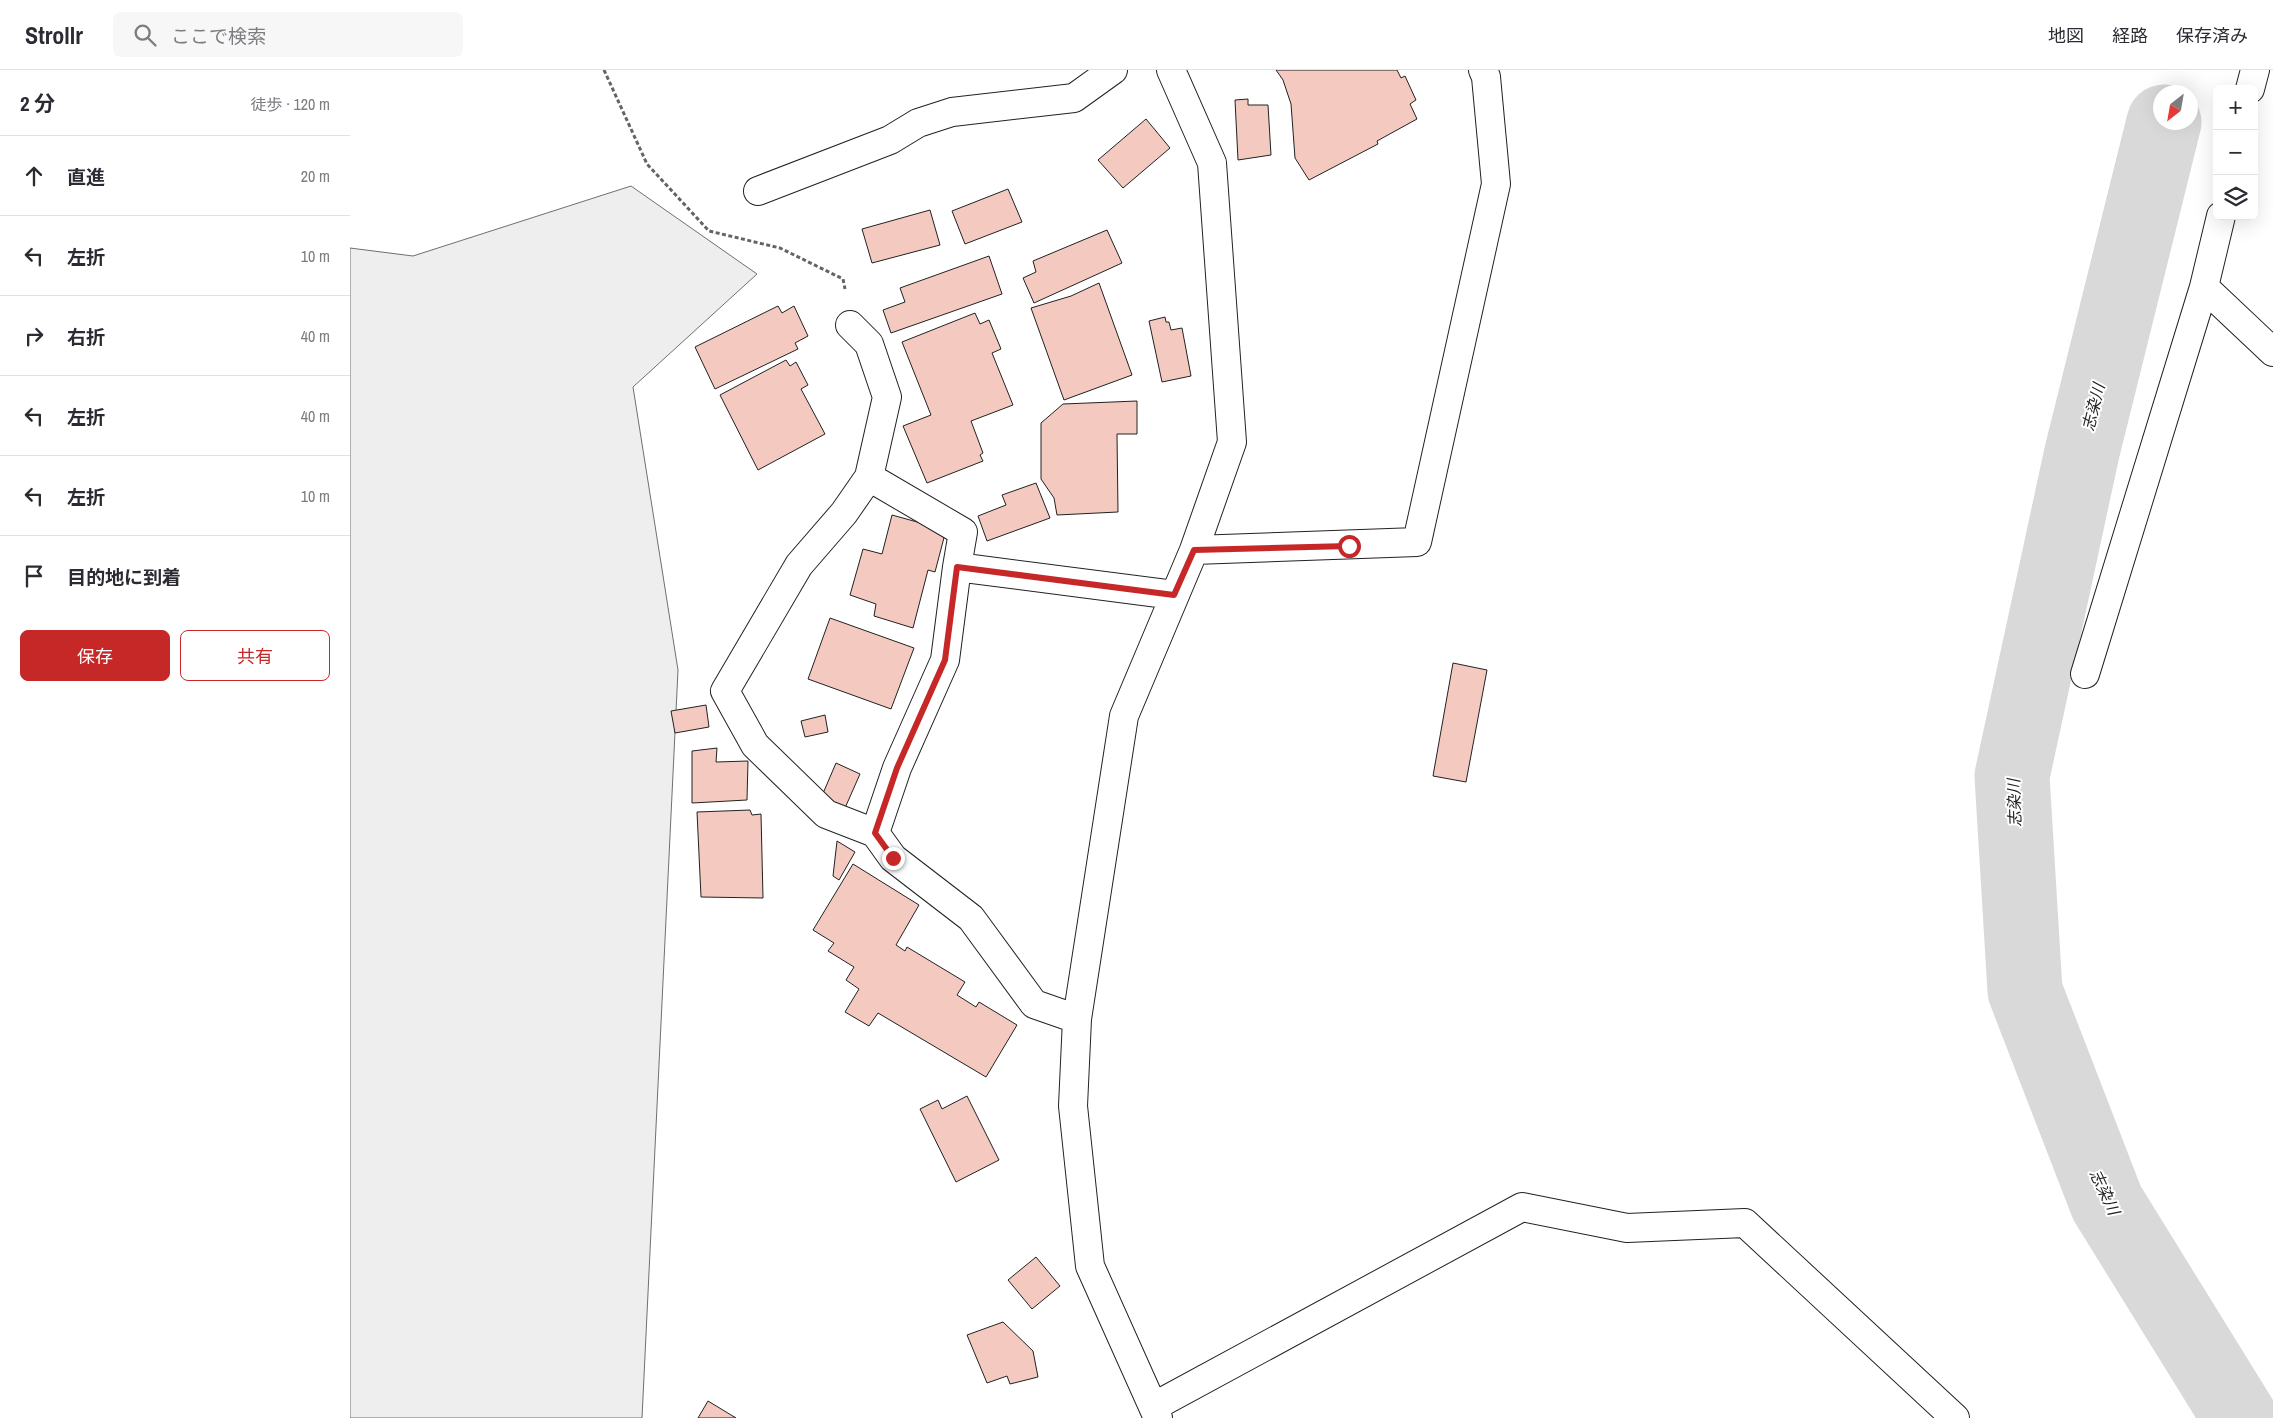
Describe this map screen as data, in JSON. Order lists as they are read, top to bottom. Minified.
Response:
{"water":["志染川"],"north":"bottom left","page":{"header":"Strollr","search":"ここで検索","nav":["地図","経路","保存済み"],"heading":["2 分","徒歩 · 120 m"],"map_buttons":["+","−"],"list":[["直進","20 m"],["左折","10 m"],["右折","40 m"],["左折","40 m"],["左折","10 m"],"目的地に到着"],"buttons":["保存","共有"]}}
